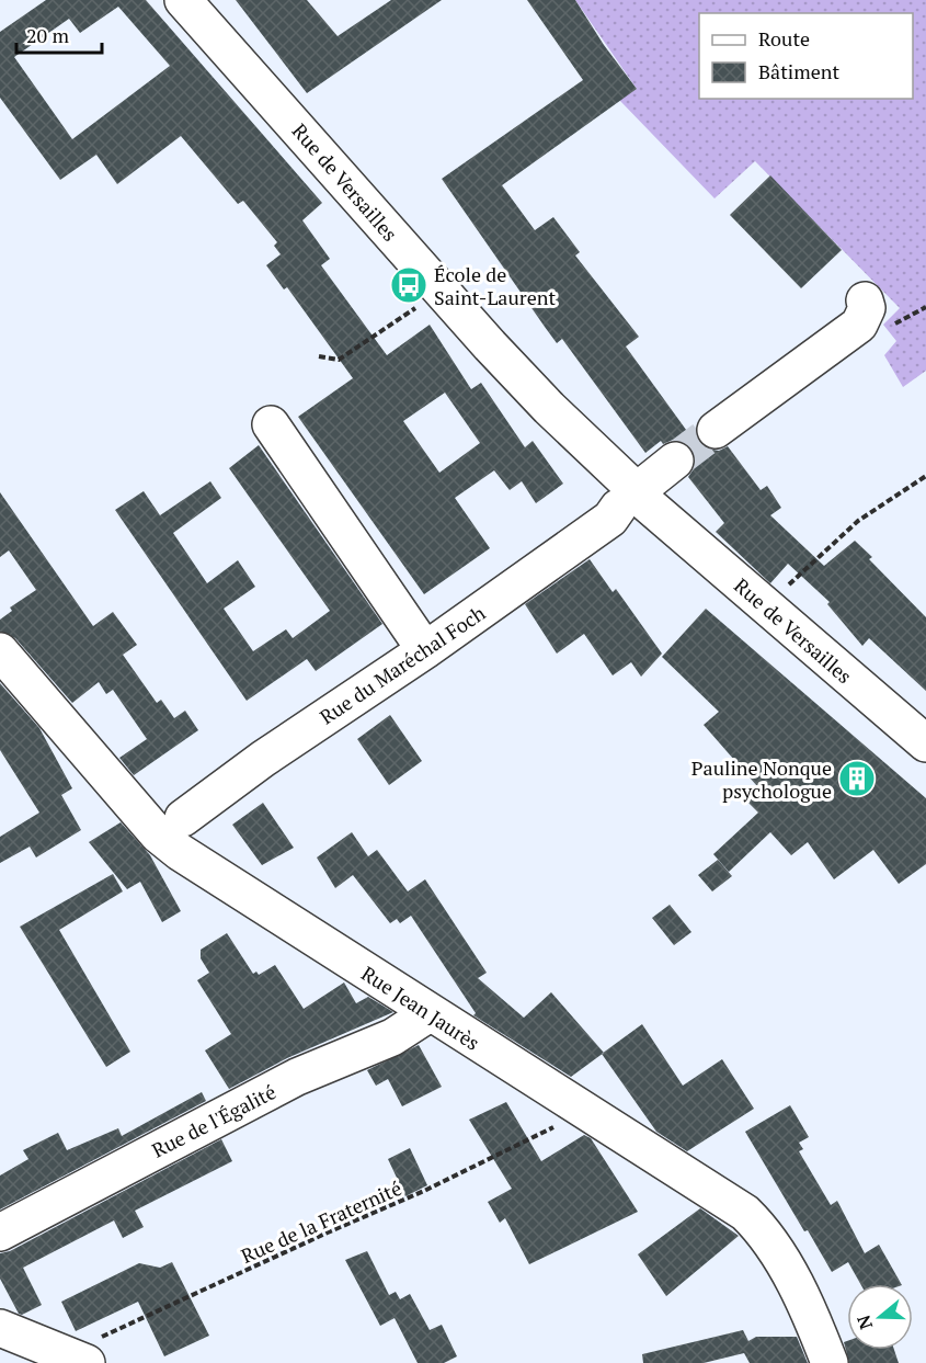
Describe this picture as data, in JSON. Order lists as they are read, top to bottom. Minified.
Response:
{"streets":{"street":["Rue de Versailles","Rue du Maréchal Foch","Rue Jean Jaurès","Rue de l'Égalité"],"path":["Rue de la Fraternité"]},"crossings":[["Rue de Versailles","Rue du Maréchal Foch"],["Rue Jean Jaurès","Rue de l'Égalité"],["Rue Jean Jaurès","Rue de la Fraternité"]],"places":{"bus stop":["École de Saint-Laurent"],"building":["Pauline Nonque psychologue"]},"legend":["Route","Bâtiment"],"scale_bar":"20 m","north":"left"}
